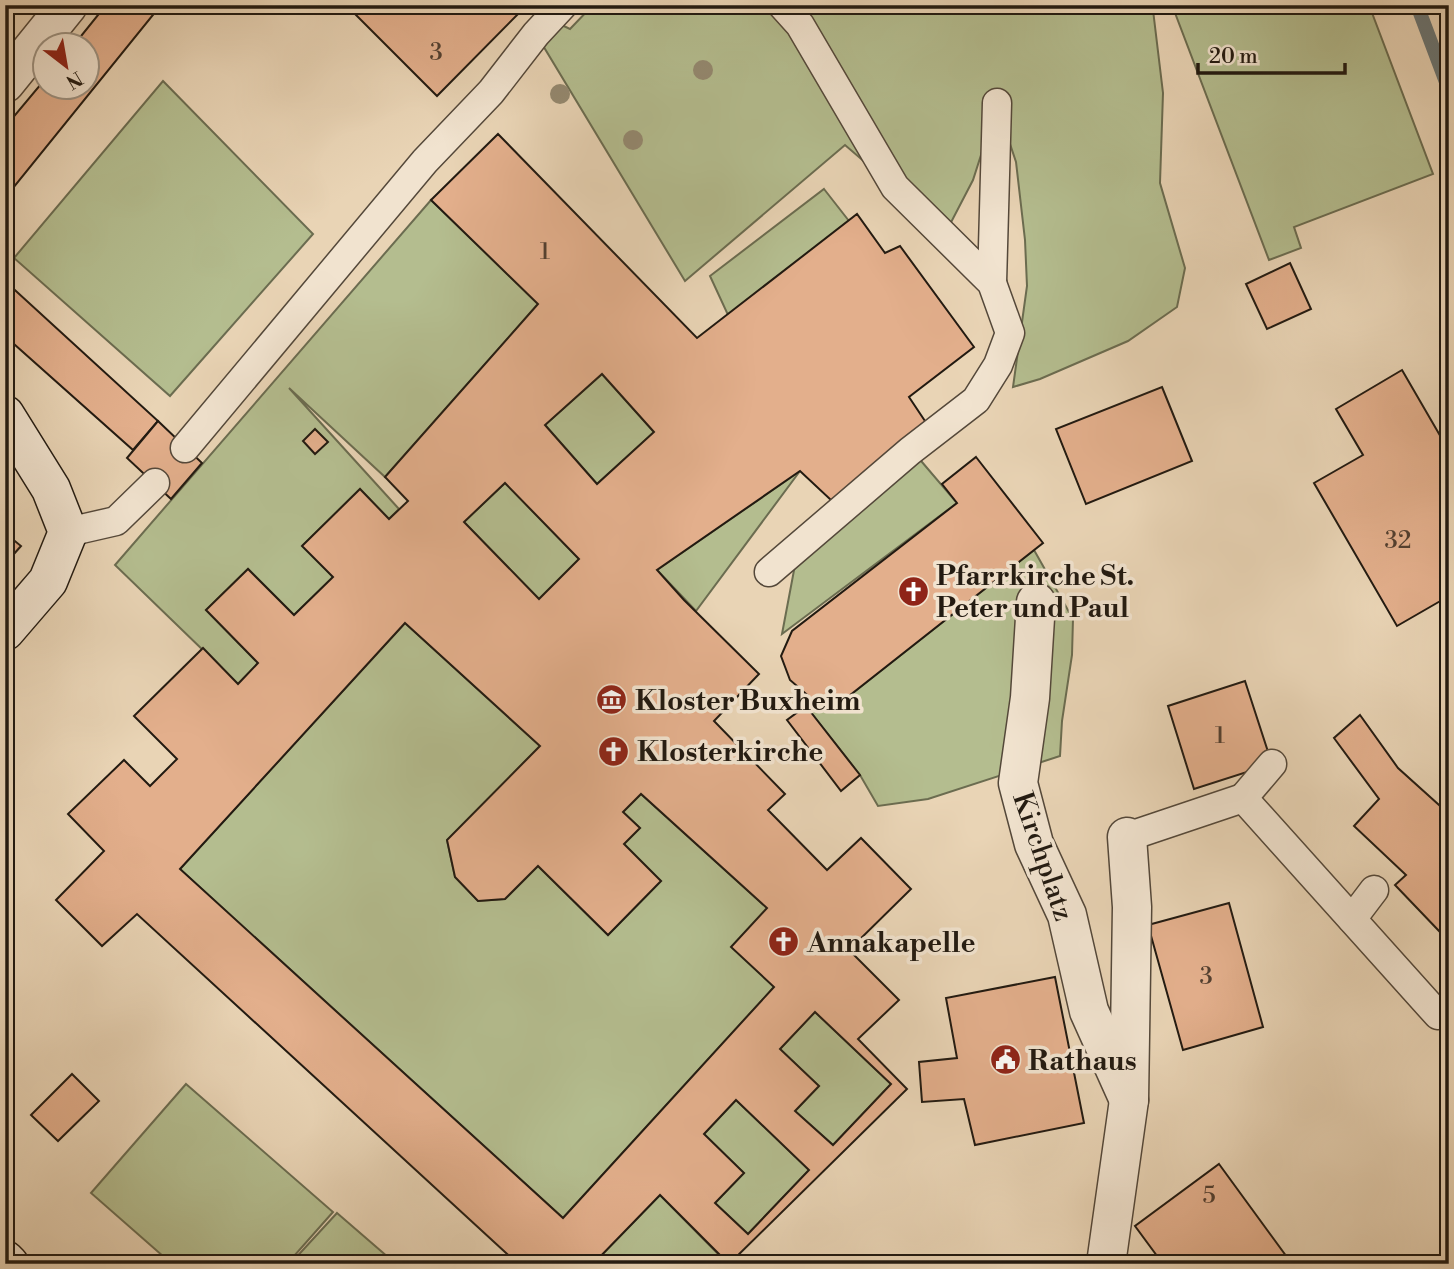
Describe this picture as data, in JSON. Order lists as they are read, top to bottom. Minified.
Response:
{"streets":{"street":["Kirchplatz"]},"places":{"church":["Pfarrkirche St. Peter und Paul","Klosterkirche","Annakapelle"],"museum":["Kloster Buxheim"],"public building":["Rathaus"]},"house_numbers":["3","1","32","1","3","5"],"scale_bar":"20 m","north":"bottom right"}
